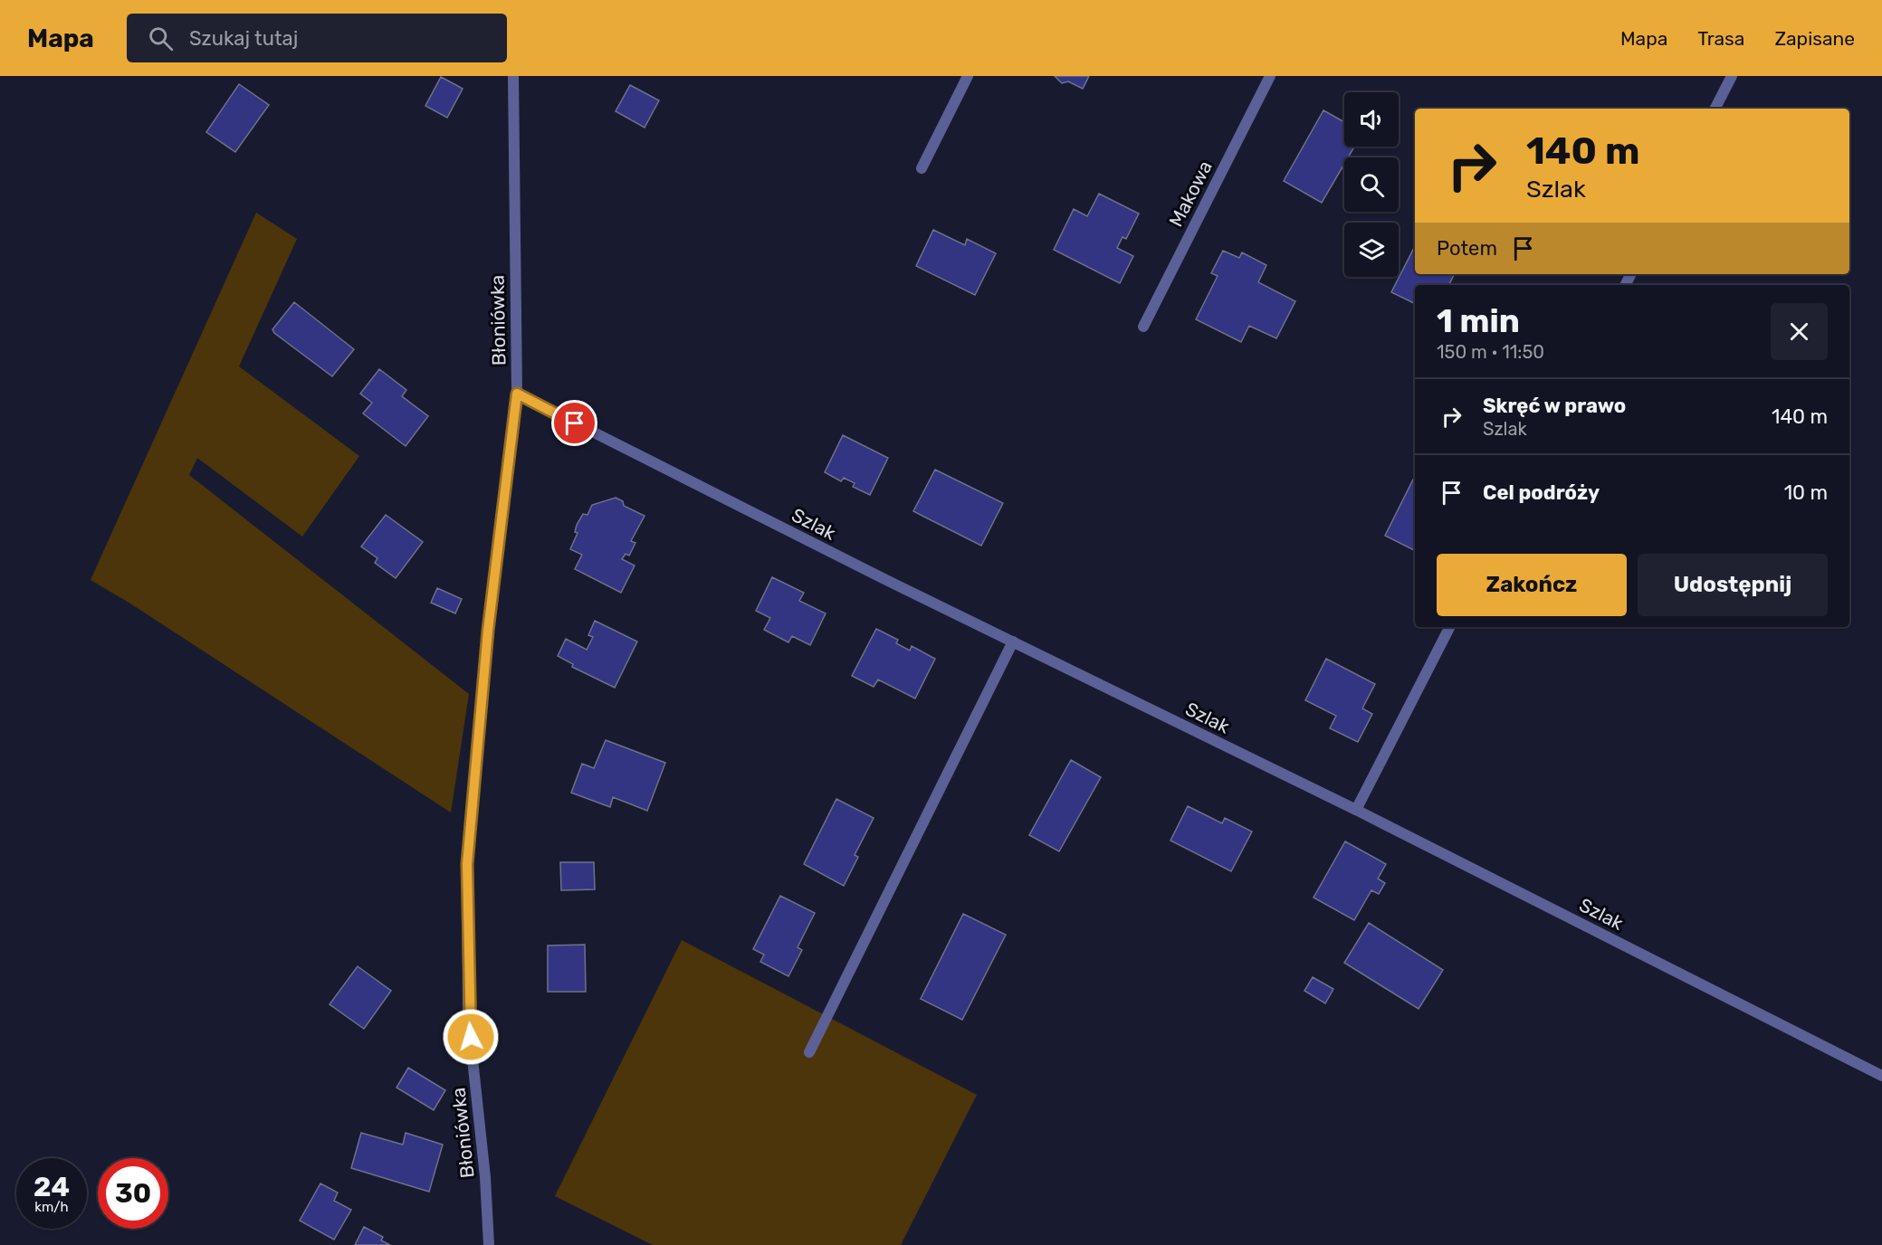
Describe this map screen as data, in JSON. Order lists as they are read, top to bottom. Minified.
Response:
{"streets":{"street":["Makowa","Błoniówka","Szlak"]},"crossings":[["Błoniówka","Szlak"]],"page":{"header":"Mapa","search":"Szukaj tutaj","nav":["Mapa","Trasa","Zapisane"],"turn":["140 m","Szlak"],"then":"Potem","heading":["1 min","150 m · 11:50"],"list":[{"name":"Skręć w prawo","note":"Szlak","value":"140 m"},{"name":"Cel podróży","value":"10 m"}],"buttons":["Zakończ","Udostępnij"],"speed":"24 km/h","limit":"30"}}
